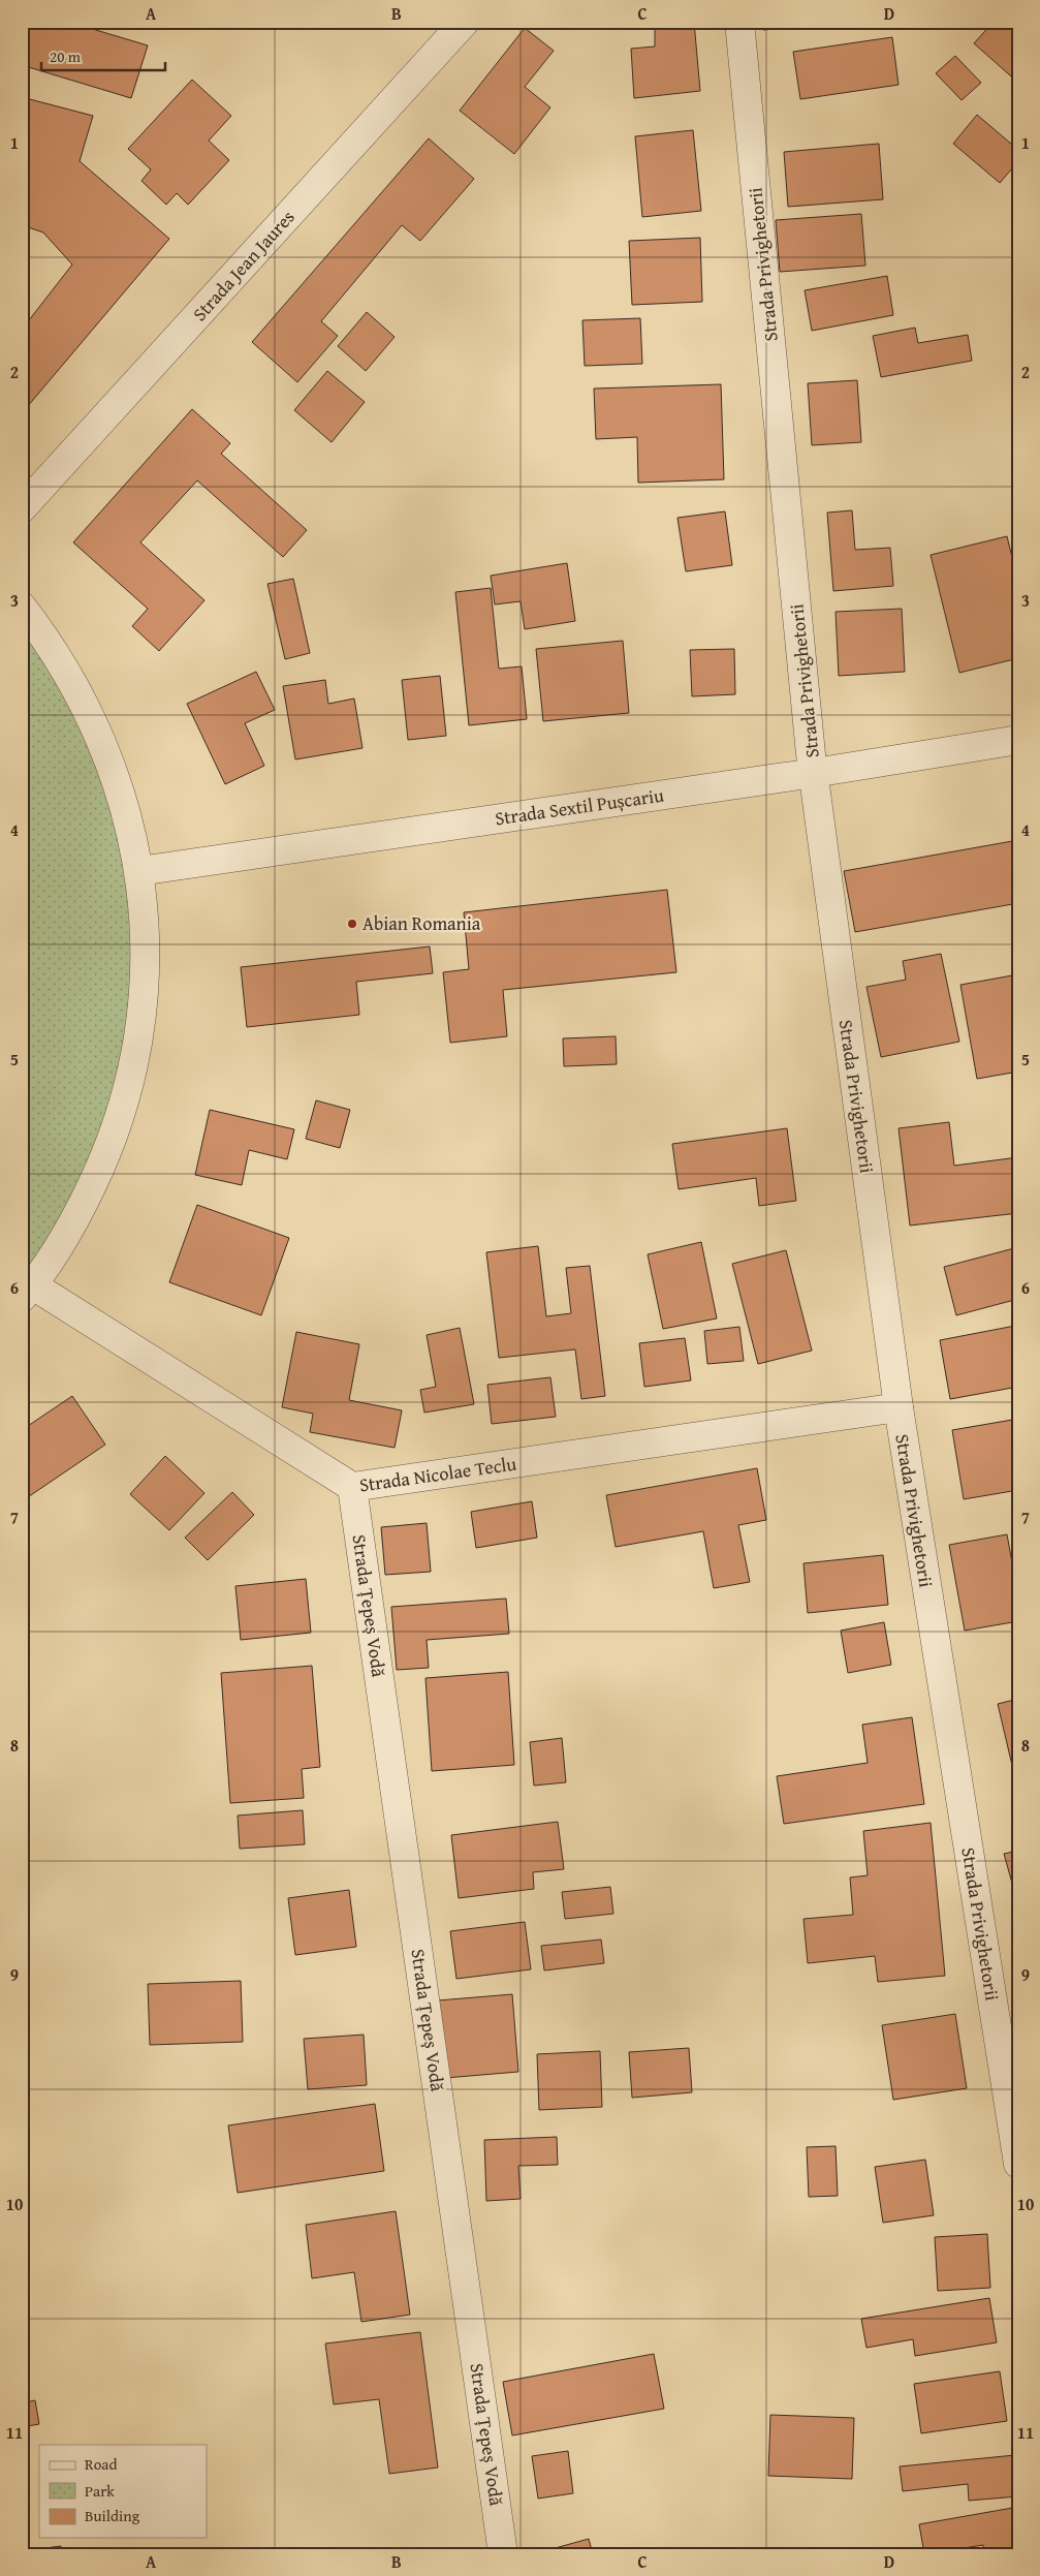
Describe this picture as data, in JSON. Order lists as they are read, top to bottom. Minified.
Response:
{"streets":{"street":["Strada Privighetorii","Strada Jean Jaures","Strada Sextil Pușcariu","Strada Nicolae Teclu","Strada Țepeș Vodă"]},"crossings":[["Strada Privighetorii","Strada Sextil Pușcariu"],["Strada Privighetorii","Strada Nicolae Teclu"],["Strada Nicolae Teclu","Strada Țepeș Vodă"]],"places":["Abian Romania"],"legend":["Road","Park","Building"],"scale_bar":"20 m","grid":{"columns":["A","B","C","D"],"rows":["1","2","3","4","5","6","7","8","9","10","11"]}}
